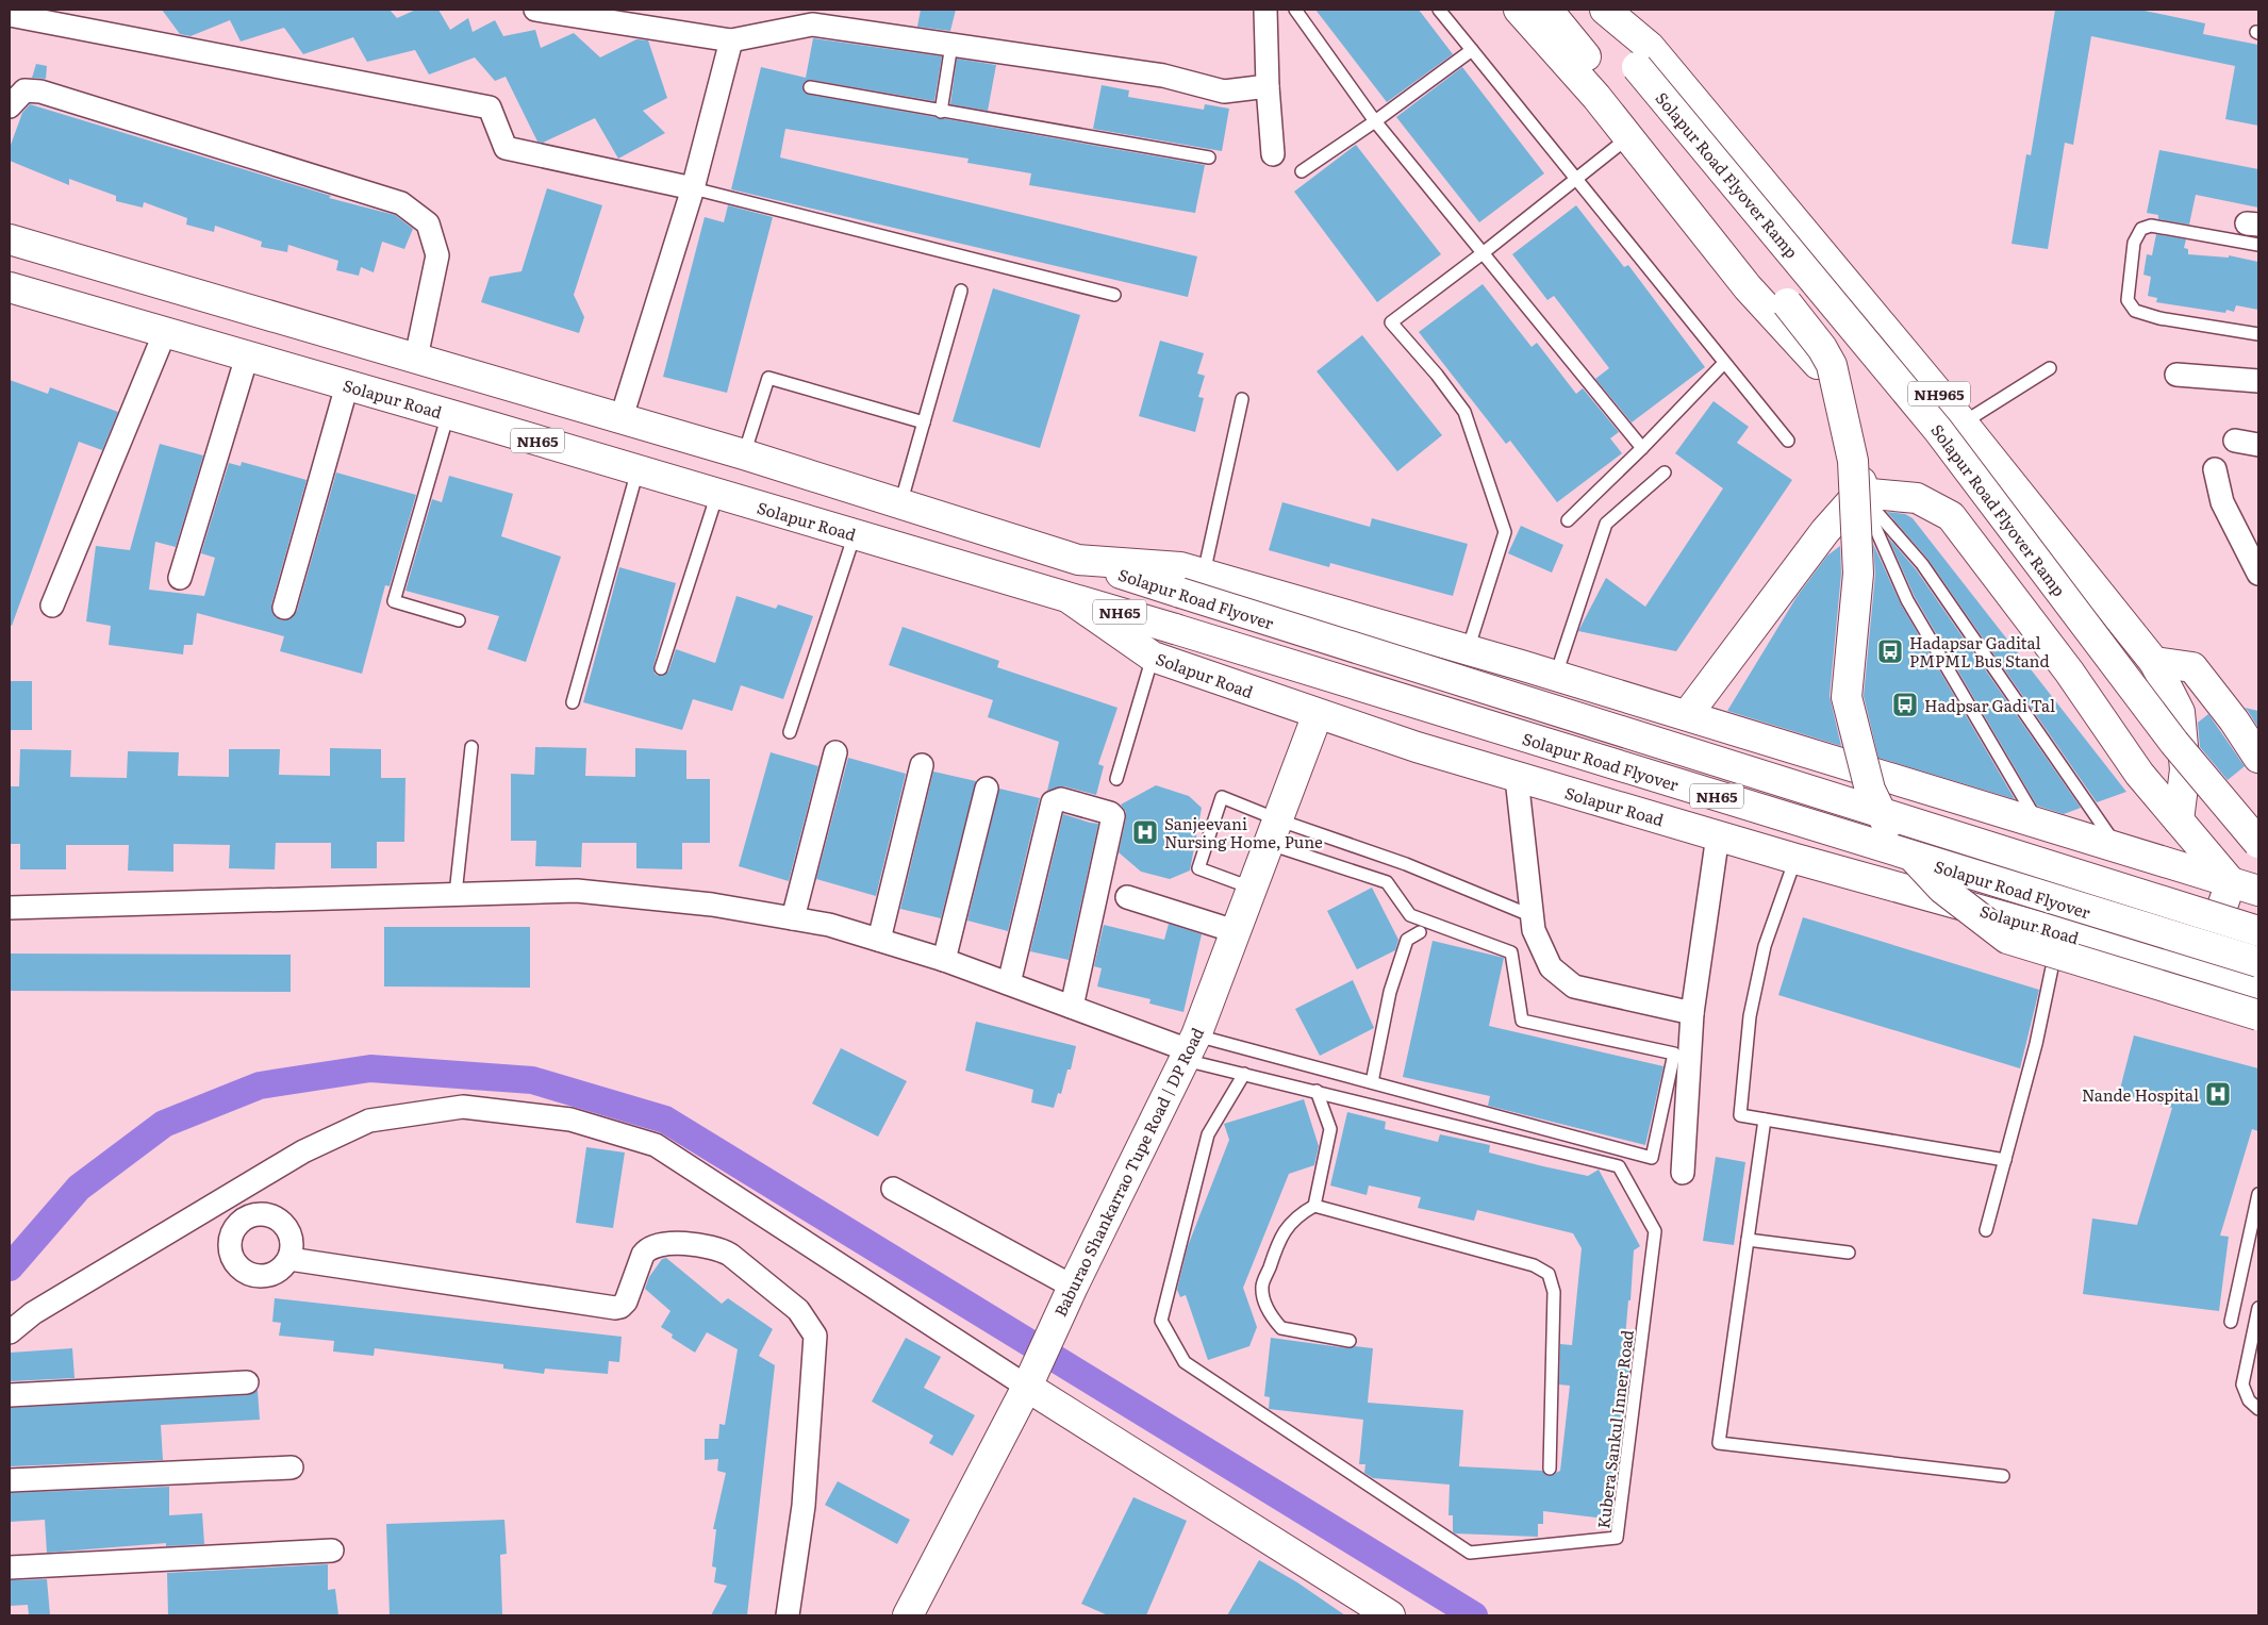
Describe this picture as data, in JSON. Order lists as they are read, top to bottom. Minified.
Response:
{"streets":{"main road":["Solapur Road Flyover Ramp","NH965","Solapur Road","NH65","Solapur Road Flyover","Baburao Shankarrao Tupe Road | DP Road"],"lane":["Kubera Sankul Inner Road"]},"crossings":[["Solapur Road","Solapur Road Flyover"],["Solapur Road","Baburao Shankarrao Tupe Road | DP Road"],["NH65","Solapur Road Flyover"],["Baburao Shankarrao Tupe Road | DP Road","Kubera Sankul Inner Road"]],"places":{"bus stop":["Hadapsar Gadital PMPML Bus Stand","Hadpsar Gadi Tal"],"hospital":["Sanjeevani Nursing Home, Pune","Nande Hospital"]}}
